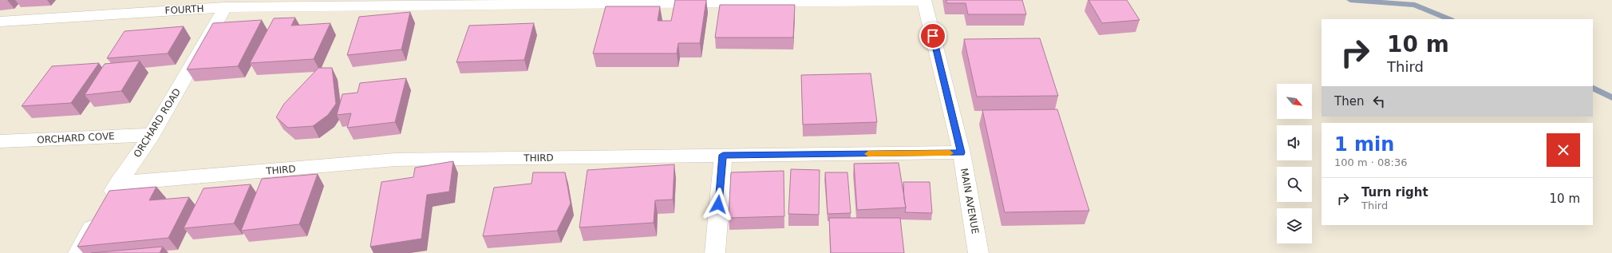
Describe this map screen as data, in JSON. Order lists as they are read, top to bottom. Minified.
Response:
{"streets":{"street":["FOURTH","ORCHARD ROAD","ORCHARD COVE","THIRD","MAIN AVENUE"]},"crossings":[["FOURTH","ORCHARD ROAD"],["FOURTH","MAIN AVENUE"],["ORCHARD ROAD","ORCHARD COVE"],["ORCHARD ROAD","THIRD"],["THIRD","MAIN AVENUE"]],"north":"bottom right","page":{"turn":["10 m","Third"],"then":"Then","heading":["1 min","100 m · 08:36"],"list":[{"name":"Turn right","note":"Third","value":"10 m"}]}}
